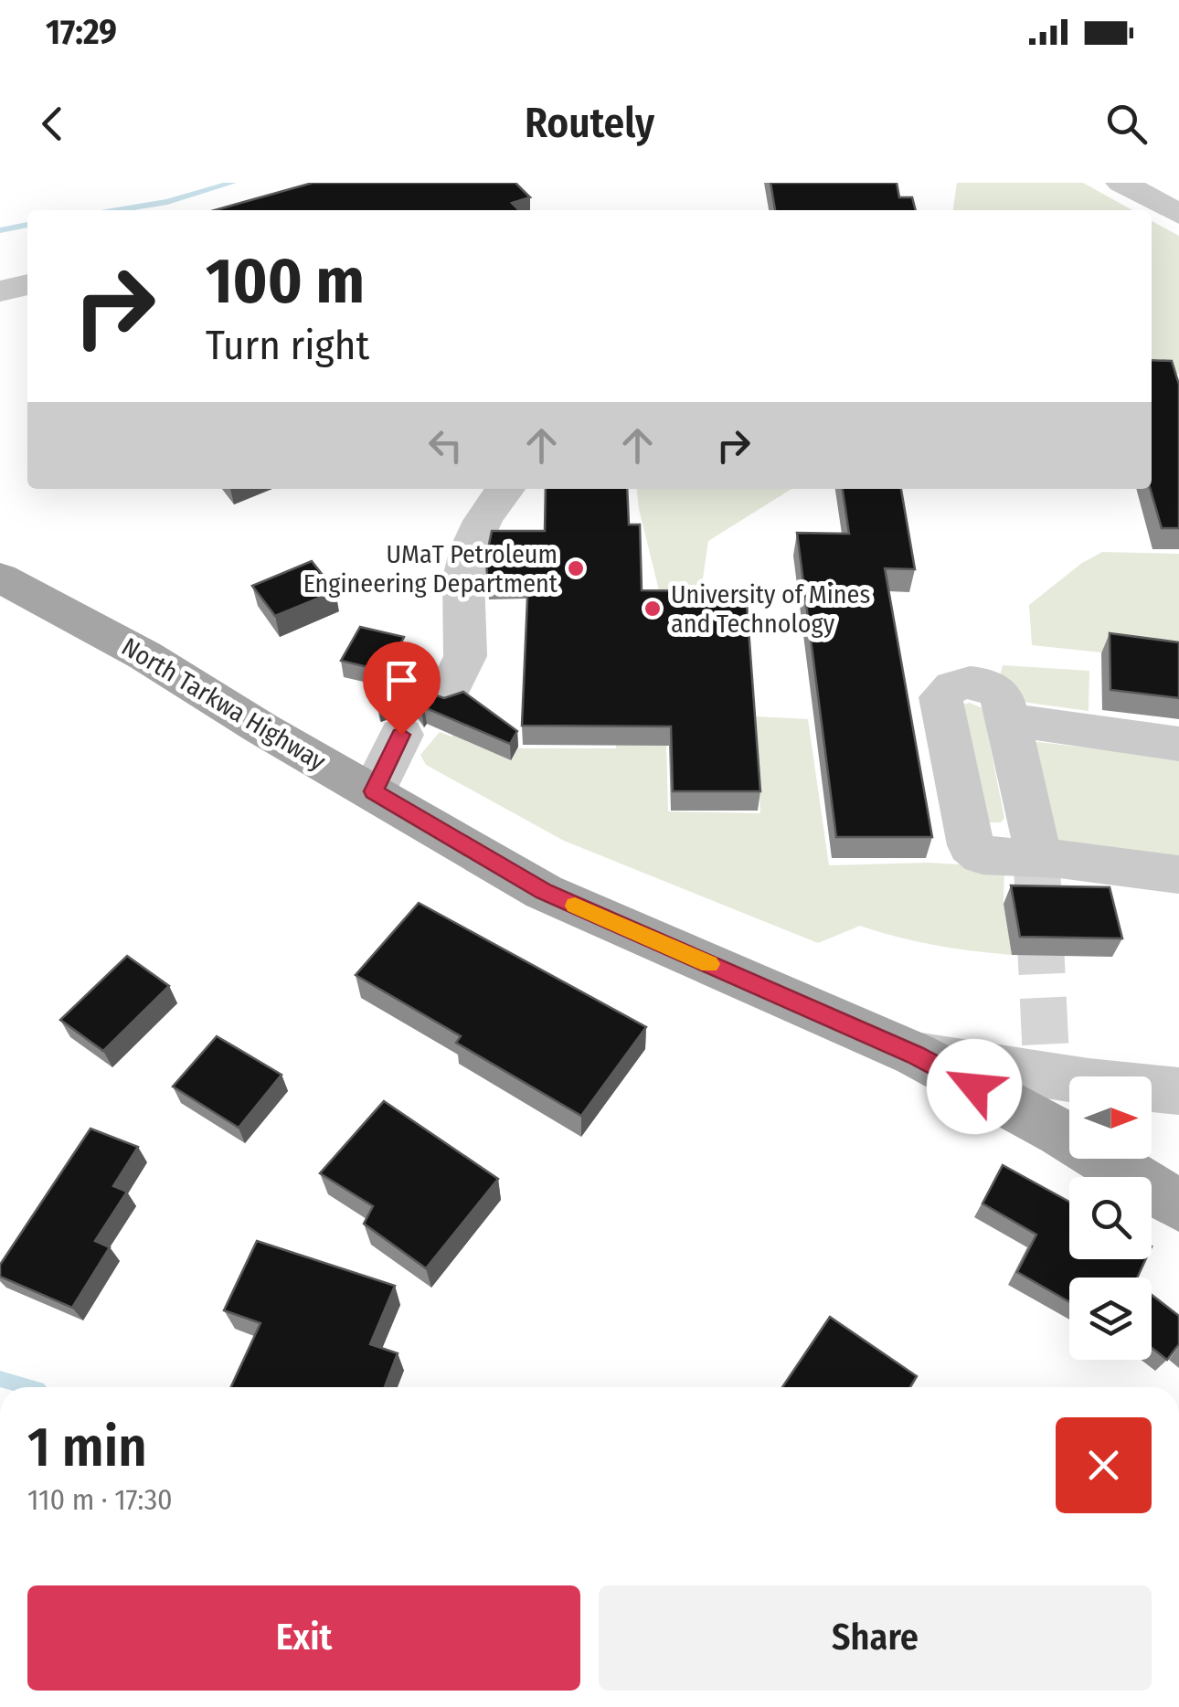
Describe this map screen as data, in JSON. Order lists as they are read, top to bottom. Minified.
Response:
{"streets":{"main road":["North Tarkwa Highway"]},"places":["UMaT Petroleum Engineering Department","University of Mines and Technology"],"north":"right","page":{"status":"17:29","header":"Routely","turn":["100 m","Turn right"],"heading":["1 min","110 m · 17:30"],"buttons":["Exit","Share"]}}
